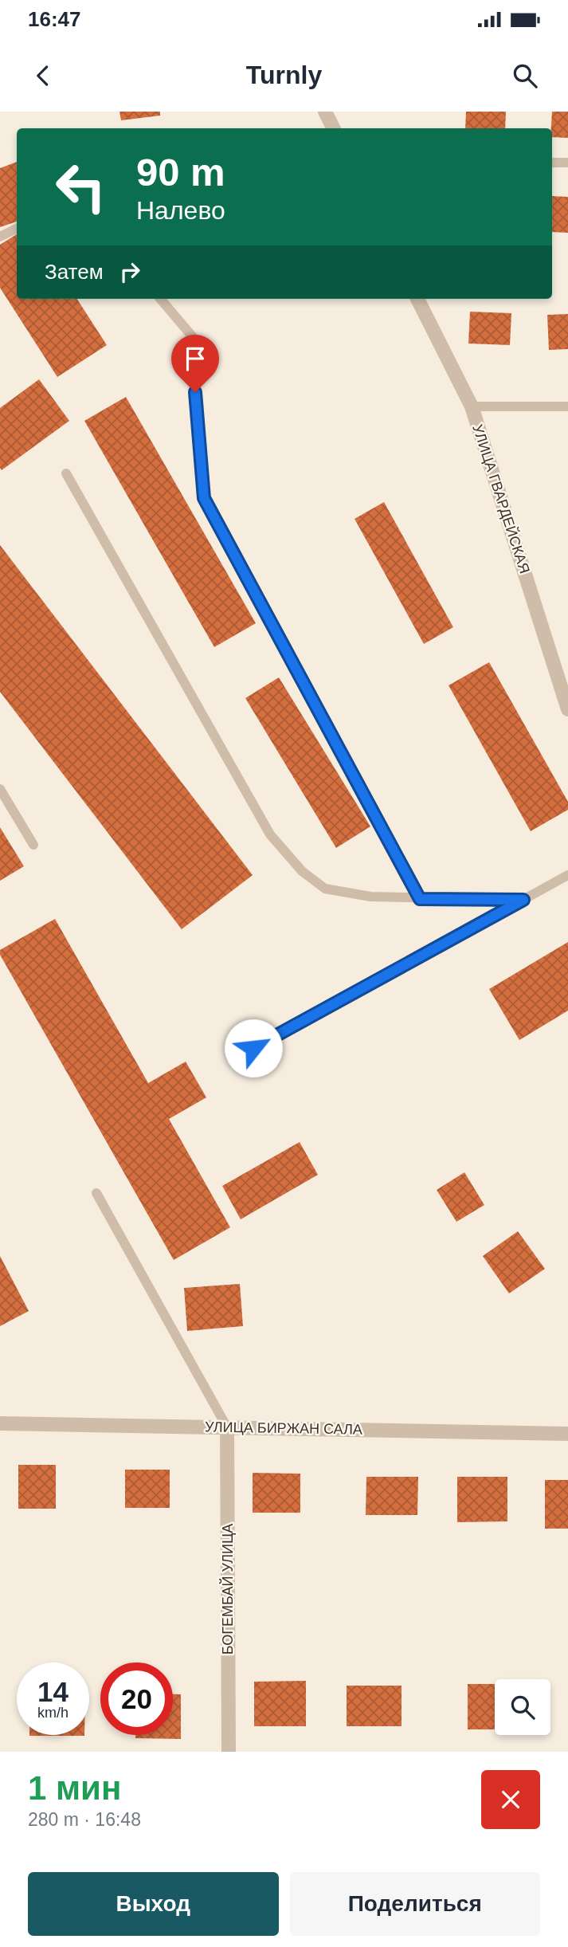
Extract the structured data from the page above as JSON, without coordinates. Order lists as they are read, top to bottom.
{
  "streets": {
    "street": ["УЛИЦА ГВАРДЕЙСКАЯ", "УЛИЦА БИРЖАН САЛА", "БОГЕМБАЙ УЛИЦА"]
  },
  "crossings": [
    ["УЛИЦА БИРЖАН САЛА", "БОГЕМБАЙ УЛИЦА"]
  ],
  "page": {
    "status": "16:47",
    "header": "Turnly",
    "turn": ["90 m", "Налево"],
    "then": "Затем",
    "speed": "14 km/h",
    "limit": "20",
    "heading": ["1 мин", "280 m · 16:48"],
    "buttons": ["Выход", "Поделиться"]
  }
}
